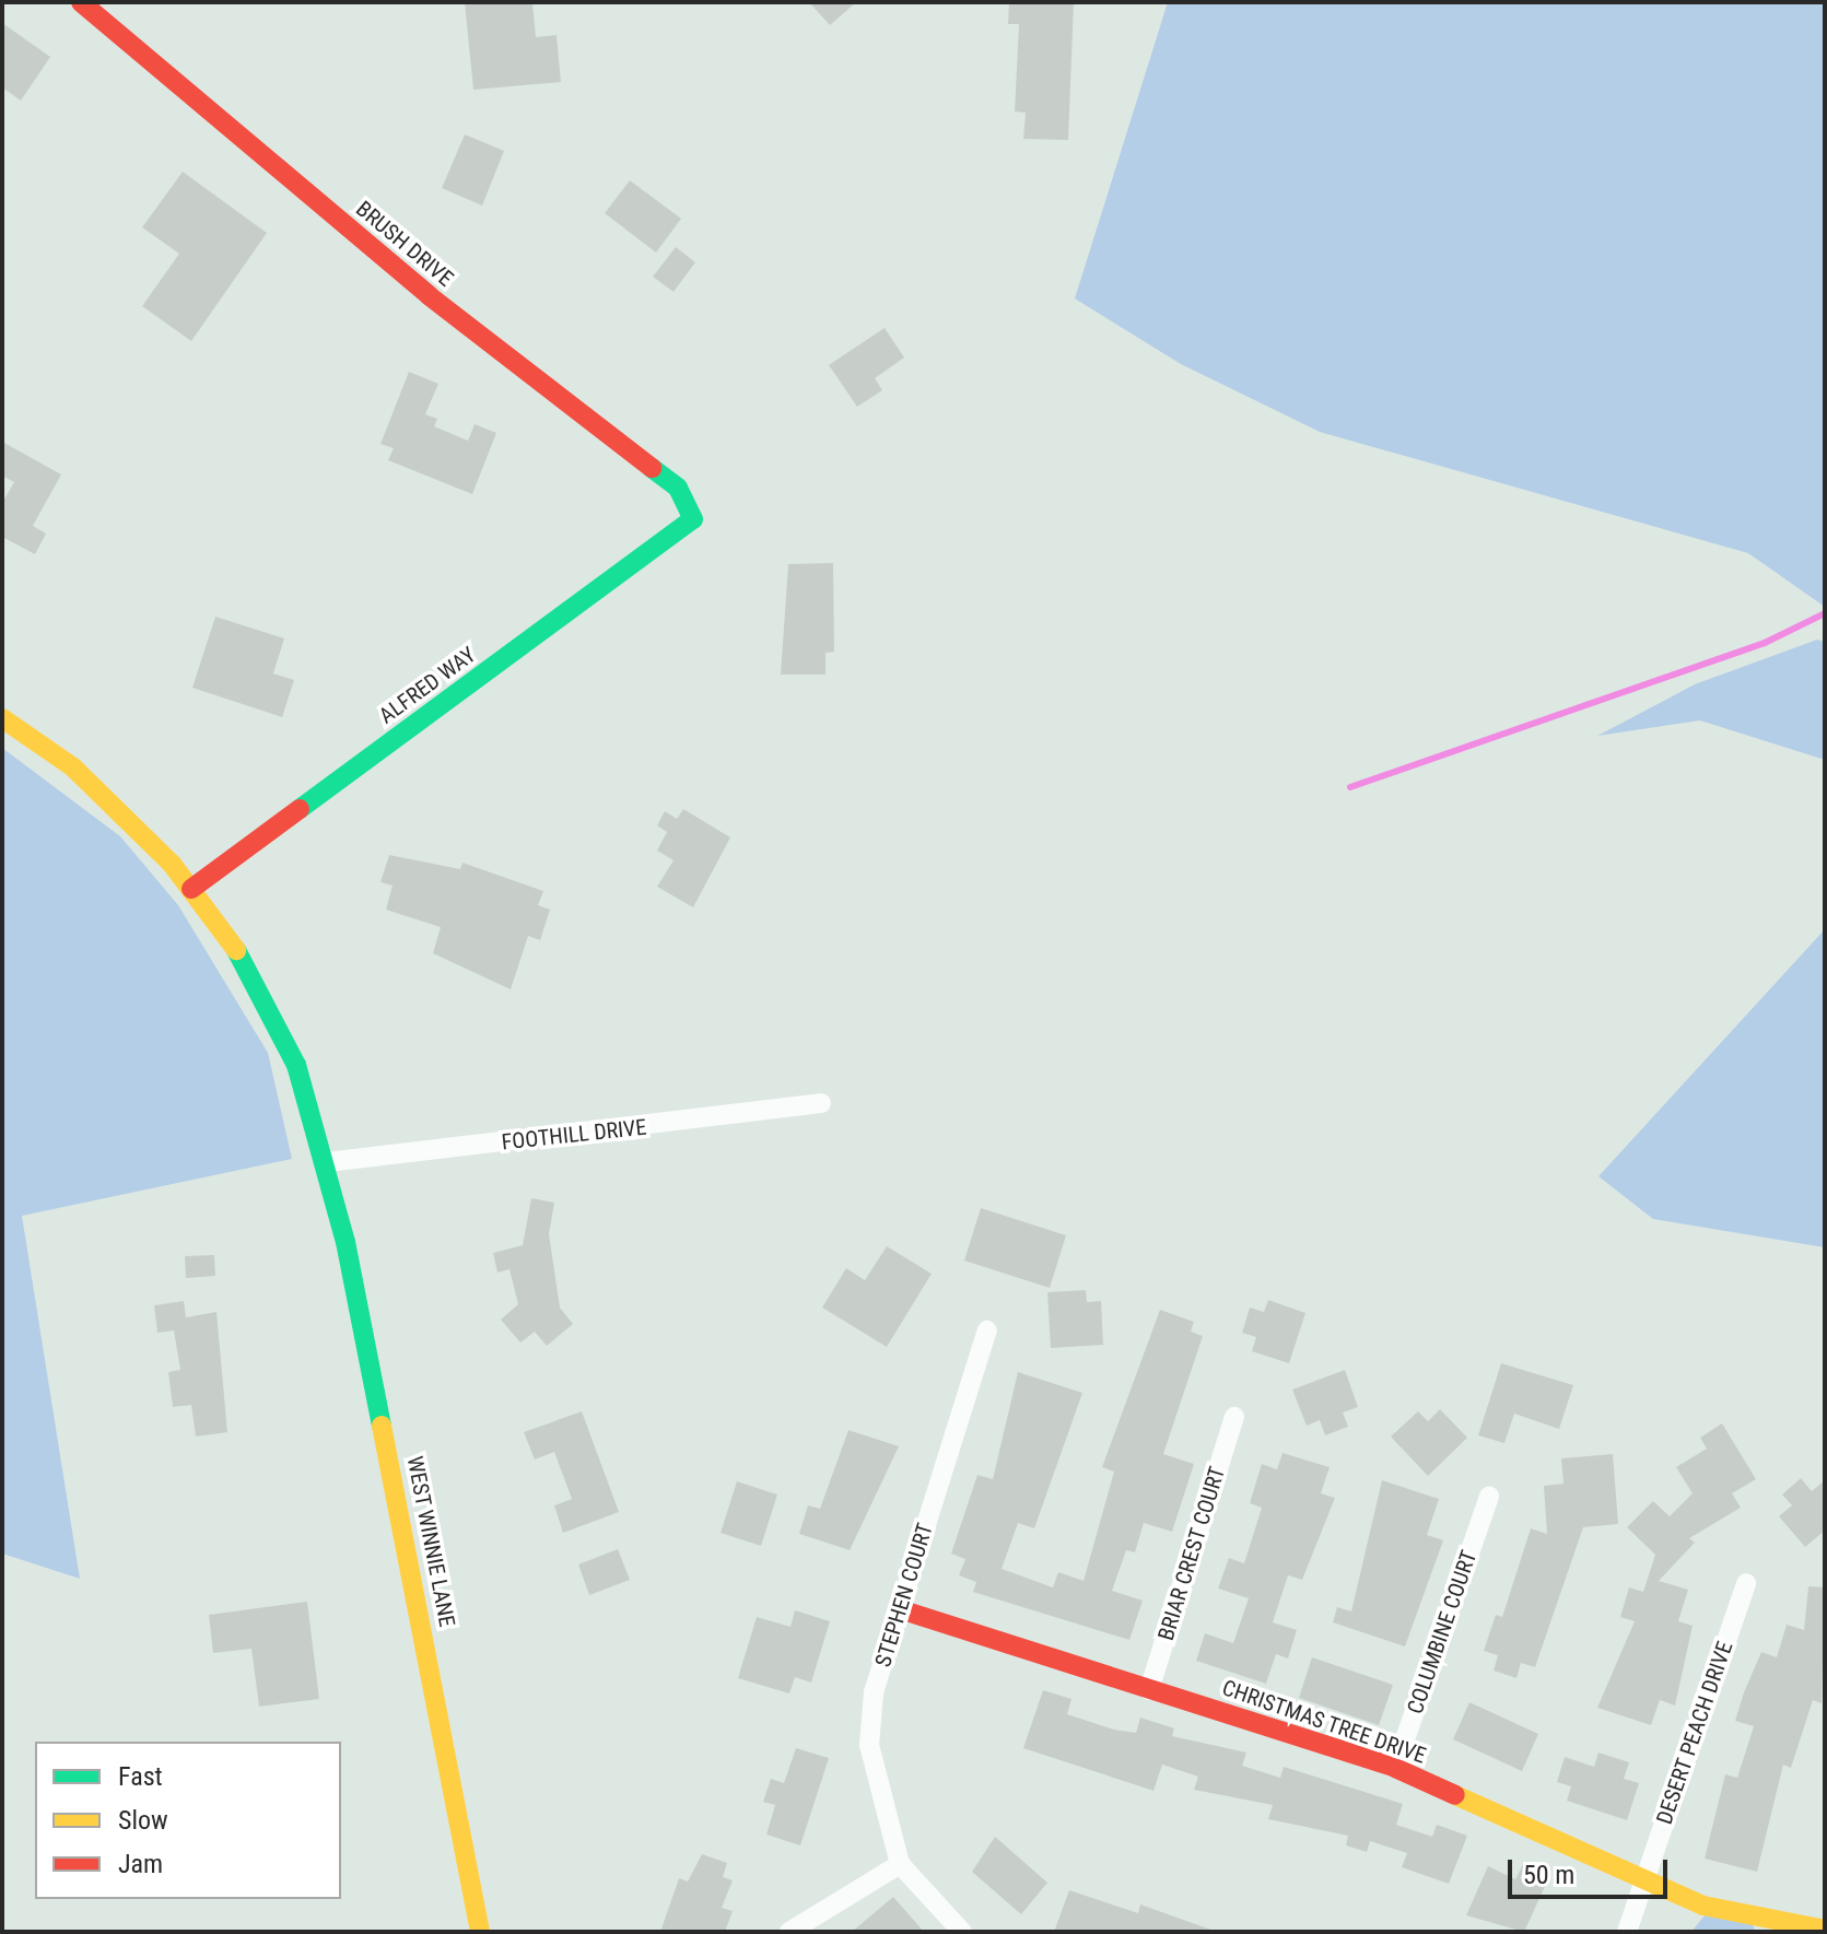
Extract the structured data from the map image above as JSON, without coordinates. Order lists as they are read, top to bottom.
{
  "streets": {
    "street": [
      "BRUSH DRIVE",
      "ALFRED WAY",
      "FOOTHILL DRIVE",
      "WEST WINNIE LANE",
      "BRIAR CREST COURT",
      "STEPHEN COURT",
      "COLUMBINE COURT",
      "CHRISTMAS TREE DRIVE",
      "DESERT PEACH DRIVE"
    ]
  },
  "crossings": [
    ["BRUSH DRIVE", "ALFRED WAY"],
    ["ALFRED WAY", "WEST WINNIE LANE"],
    ["FOOTHILL DRIVE", "WEST WINNIE LANE"],
    ["BRIAR CREST COURT", "CHRISTMAS TREE DRIVE"],
    ["STEPHEN COURT", "CHRISTMAS TREE DRIVE"],
    ["COLUMBINE COURT", "CHRISTMAS TREE DRIVE"],
    ["CHRISTMAS TREE DRIVE", "DESERT PEACH DRIVE"]
  ],
  "legend": ["Fast", "Slow", "Jam"],
  "scale_bar": "50 m"
}
